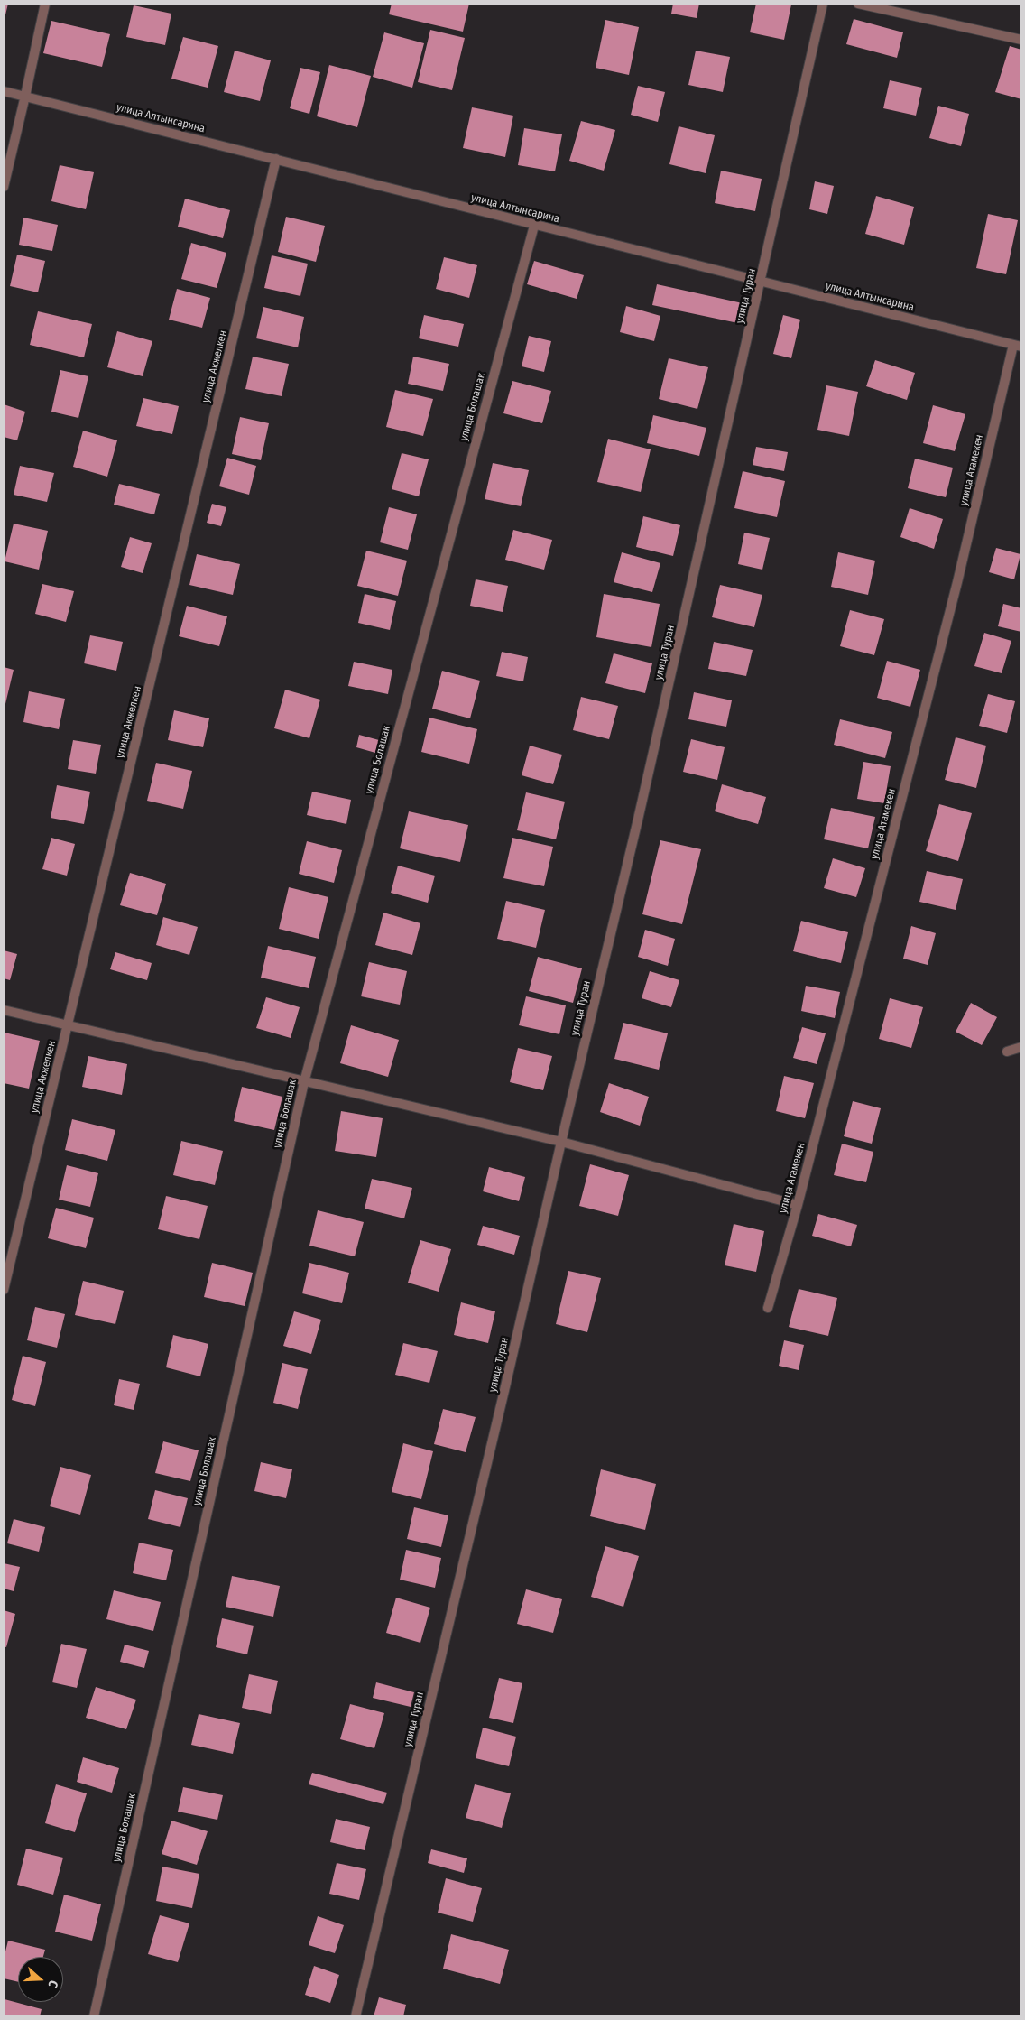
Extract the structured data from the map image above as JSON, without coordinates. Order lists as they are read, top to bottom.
{
  "streets": {
    "street": [
      "улица Алтынсарина",
      "улица Туран",
      "улица Акжелкен",
      "улица Болашак",
      "улица Атамекен"
    ]
  },
  "crossings": [
    ["улица Алтынсарина", "улица Туран"],
    ["улица Алтынсарина", "улица Акжелкен"],
    ["улица Алтынсарина", "улица Болашак"],
    ["улица Алтынсарина", "улица Атамекен"]
  ],
  "north": "right"
}
